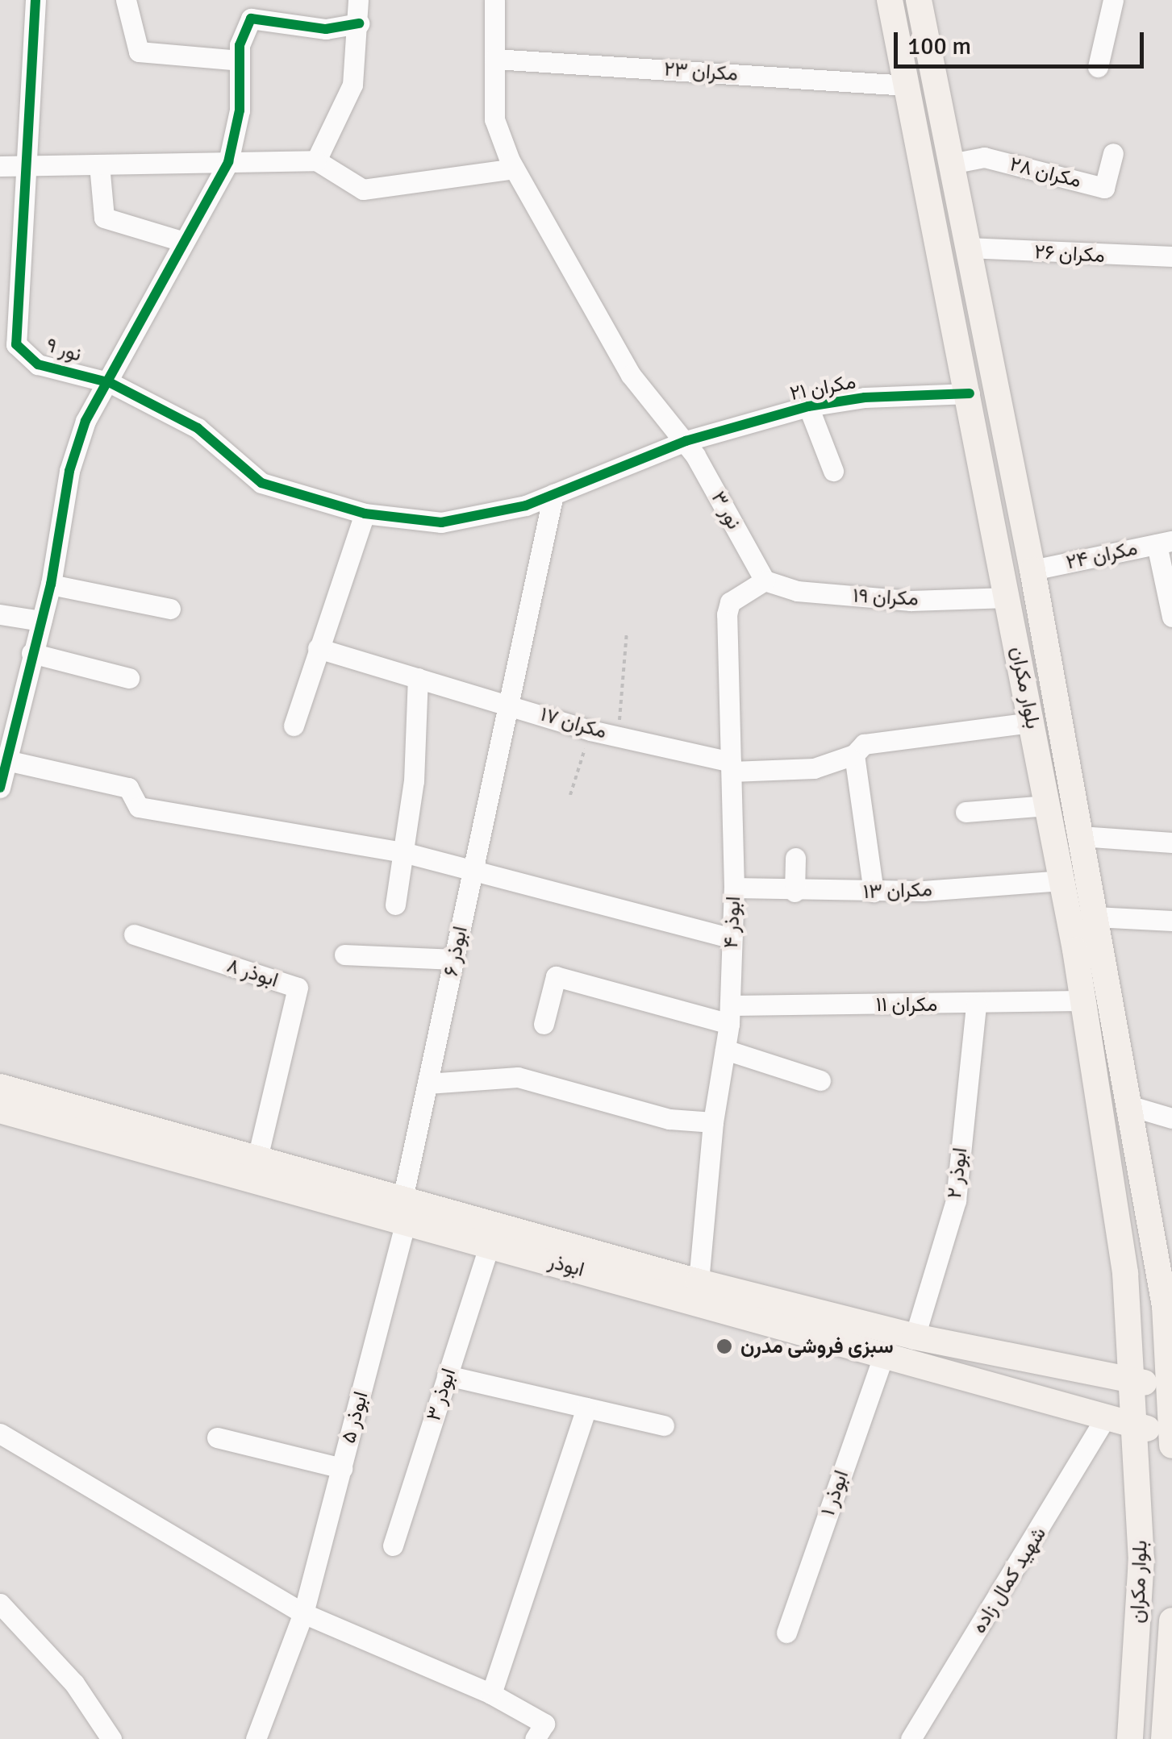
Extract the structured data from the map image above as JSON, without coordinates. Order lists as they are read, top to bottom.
{
  "streets": {
    "main road": ["بلوار مکران", "ابوذر"],
    "street": [
      "مکران ۲۳",
      "مکران ۲۸",
      "مکران ۲۶",
      "نور ۹",
      "مکران ۲۱",
      "نور ۳",
      "مکران ۲۴",
      "مکران ۱۹",
      "مکران ۱۷",
      "مکران ۱۳",
      "ابوذر ۴",
      "ابوذر ۶",
      "ابوذر ۸",
      "مکران ۱۱",
      "ابوذر ۲",
      "ابوذر ۳",
      "ابوذر ۵",
      "ابوذر ۱",
      "شهید کمال زاده"
    ]
  },
  "crossings": [
    ["مکران ۲۳", "نور ۳"],
    ["مکران ۲۳", "بلوار مکران"],
    ["نور ۹", "مکران ۲۱"],
    ["مکران ۲۱", "نور ۳"],
    ["مکران ۲۱", "بلوار مکران"],
    ["مکران ۲۱", "ابوذر ۶"],
    ["نور ۳", "مکران ۱۹"],
    ["نور ۳", "ابوذر ۴"],
    ["مکران ۱۹", "بلوار مکران"],
    ["مکران ۱۹", "ابوذر ۴"],
    ["بلوار مکران", "مکران ۱۷"],
    ["بلوار مکران", "مکران ۱۳"],
    ["بلوار مکران", "مکران ۱۱"],
    ["بلوار مکران", "ابوذر"],
    ["مکران ۱۷", "ابوذر ۴"],
    ["مکران ۱۷", "ابوذر ۶"],
    ["مکران ۱۳", "ابوذر ۴"],
    ["ابوذر ۴", "مکران ۱۱"],
    ["ابوذر ۴", "ابوذر"],
    ["ابوذر ۶", "ابوذر"],
    ["ابوذر ۶", "ابوذر ۵"],
    ["ابوذر ۸", "ابوذر"],
    ["مکران ۱۱", "ابوذر ۲"],
    ["ابوذر ۲", "ابوذر"],
    ["ابوذر", "ابوذر ۳"],
    ["ابوذر", "ابوذر ۵"],
    ["ابوذر", "ابوذر ۱"],
    ["ابوذر", "شهید کمال زاده"]
  ],
  "places": ["سبزی فروشی مدرن"],
  "scale_bar": "100 m"
}
